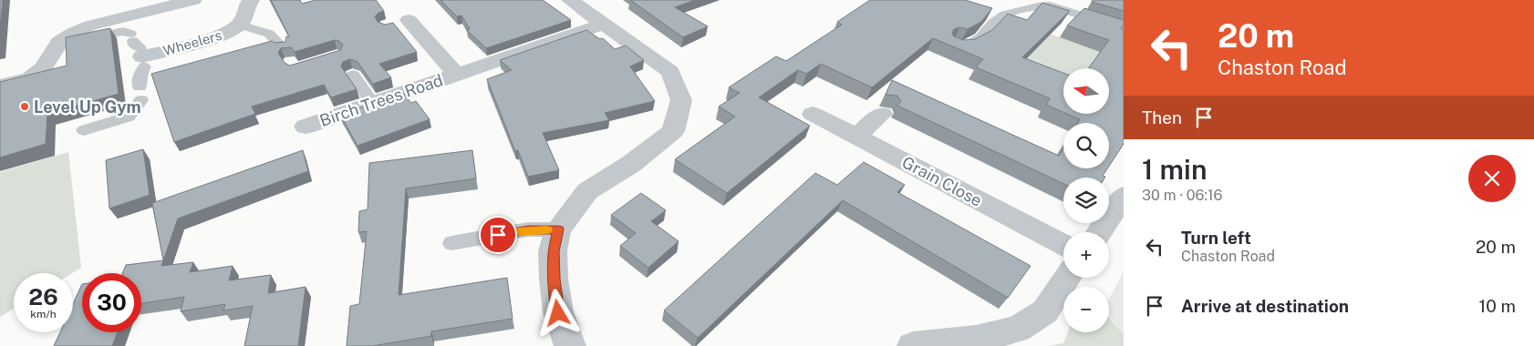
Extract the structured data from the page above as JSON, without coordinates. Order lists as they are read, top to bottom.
{
  "streets": {
    "street": ["Wheelers", "Birch Trees Road", "Grain Close"]
  },
  "places": ["Level Up Gym"],
  "north": "left",
  "page": {
    "turn": ["20 m", "Chaston Road"],
    "map_buttons": ["+", "−"],
    "then": "Then",
    "heading": ["1 min", "30 m · 06:16"],
    "list": [
      {
        "name": "Turn left",
        "note": "Chaston Road",
        "value": "20 m"
      },
      {
        "name": "Arrive at destination",
        "value": "10 m"
      }
    ],
    "speed": "26 km/h",
    "limit": "30"
  }
}
